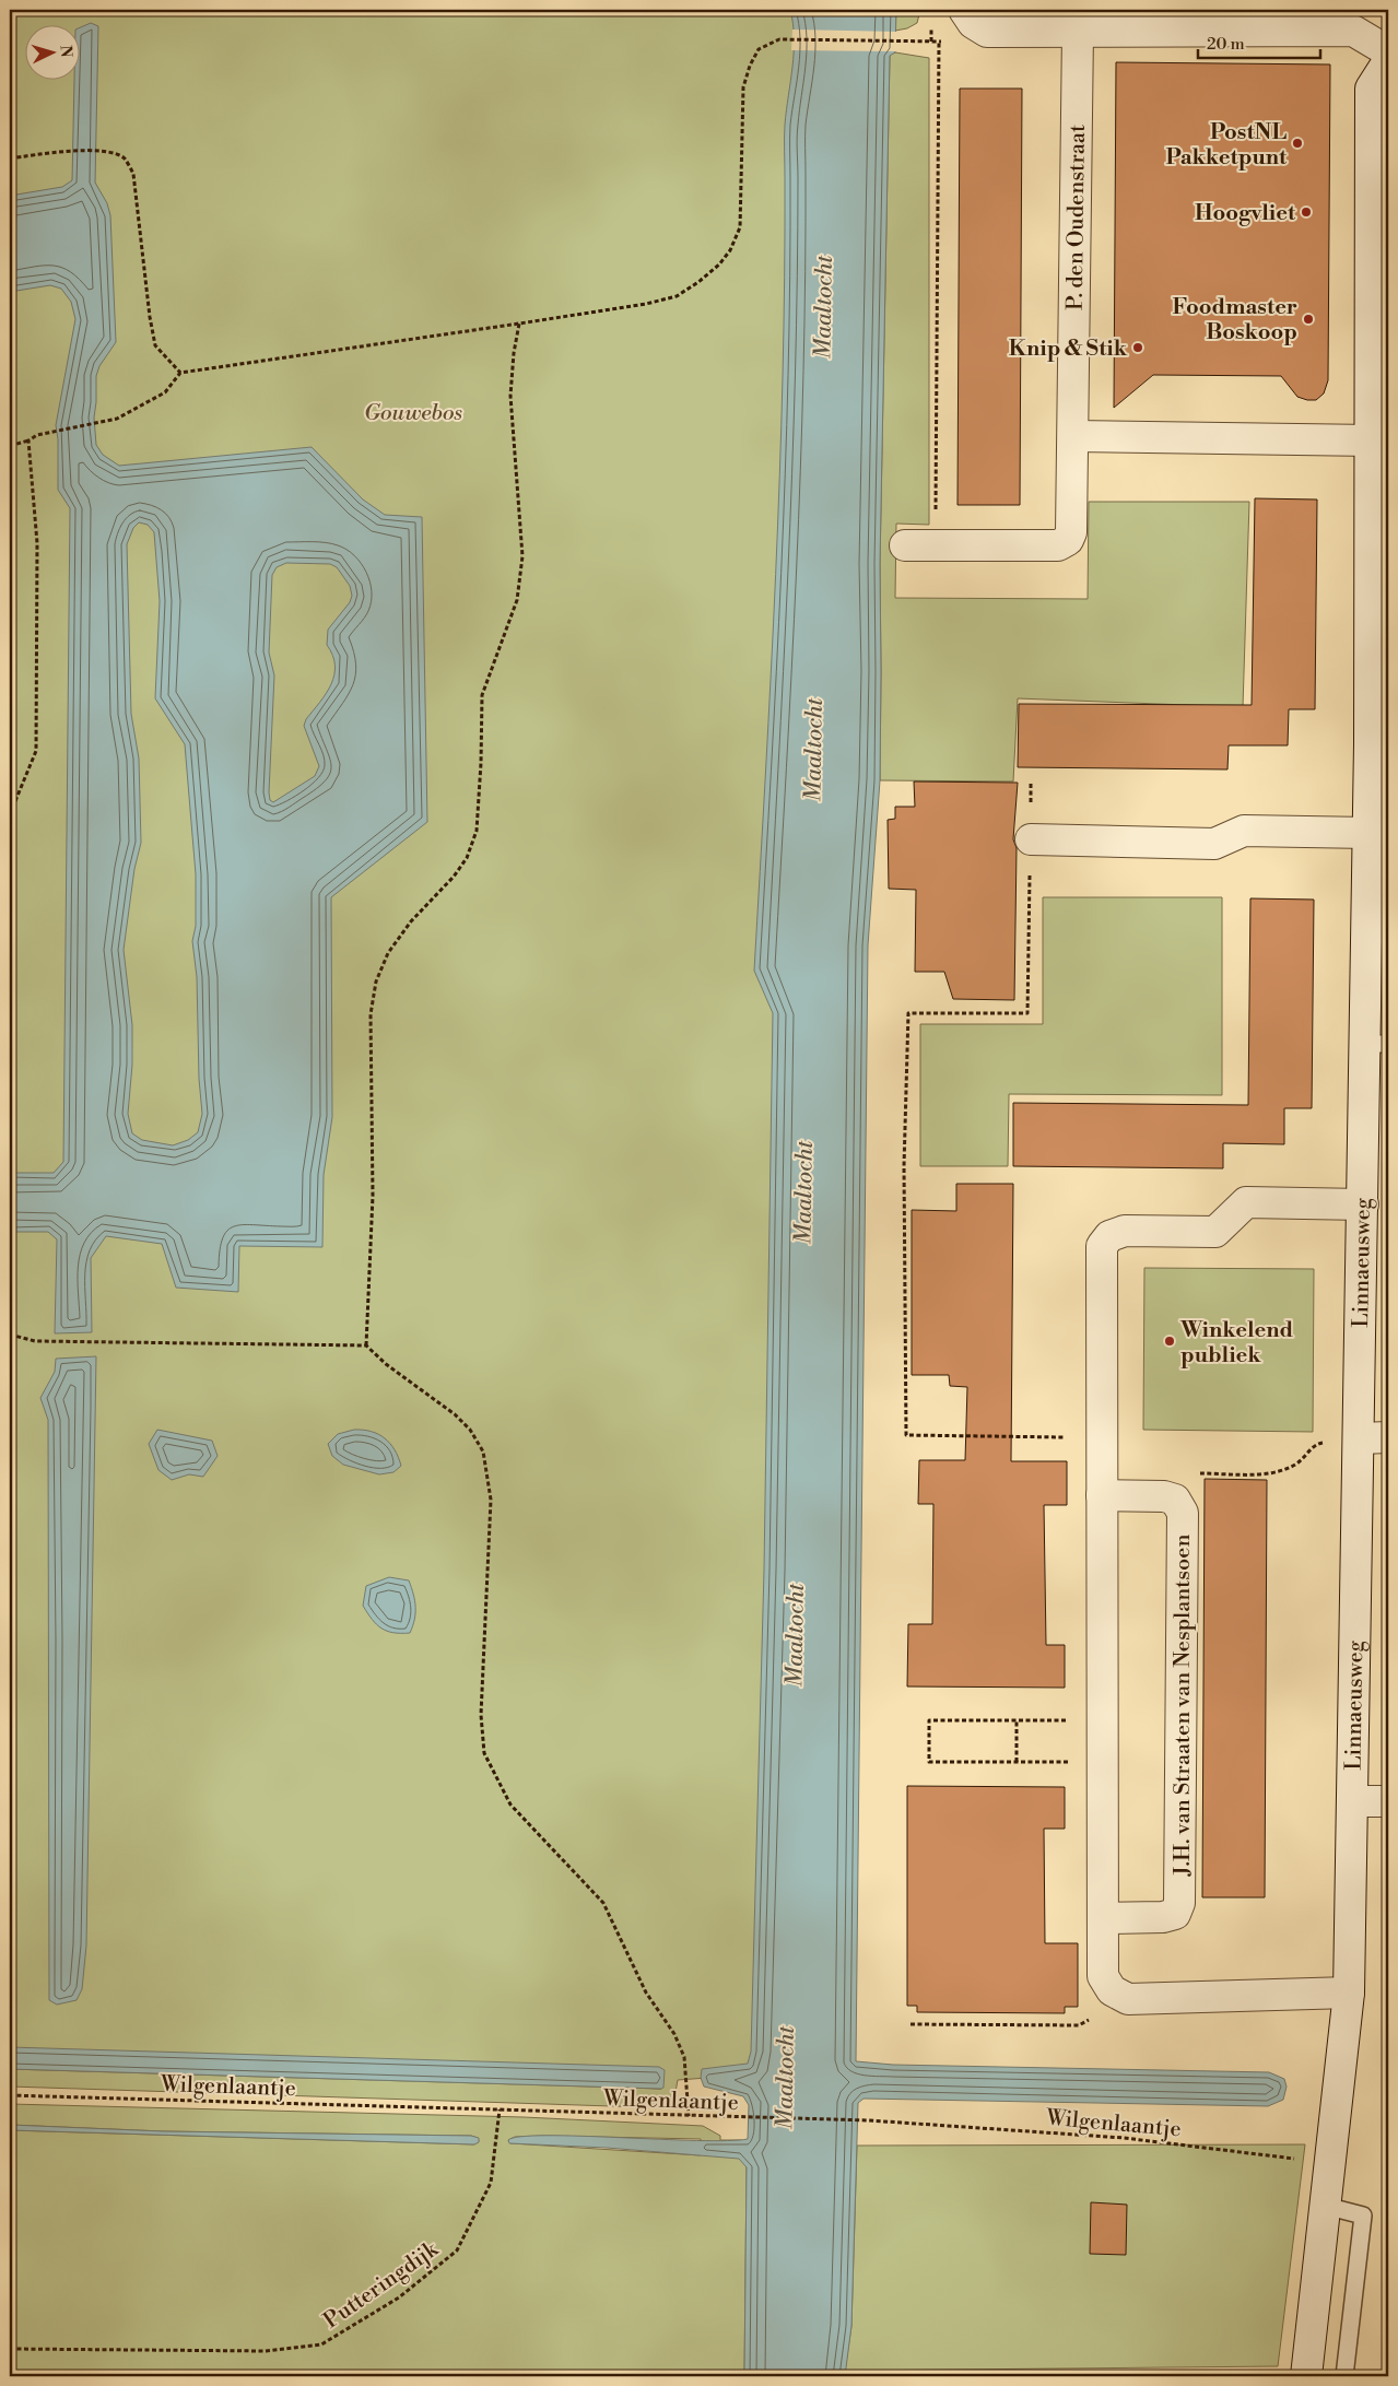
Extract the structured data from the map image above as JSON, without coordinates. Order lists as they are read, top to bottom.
{
  "streets": {
    "street": ["P. den Oudenstraat", "Linnaeusweg", "J.H. van Straaten van Nesplantsoen"],
    "path": ["Wilgenlaantje", "Putteringdijk"]
  },
  "crossings": [
    ["Linnaeusweg", "Wilgenlaantje"],
    ["Wilgenlaantje", "Putteringdijk"]
  ],
  "water": ["Maaltocht"],
  "parks": ["Gouwebos"],
  "places": [
    "PostNL Pakketpunt",
    "Hoogvliet",
    "Foodmaster Boskoop",
    "Knip & Stik",
    "Winkelend publiek"
  ],
  "scale_bar": "20 m",
  "north": "right"
}
